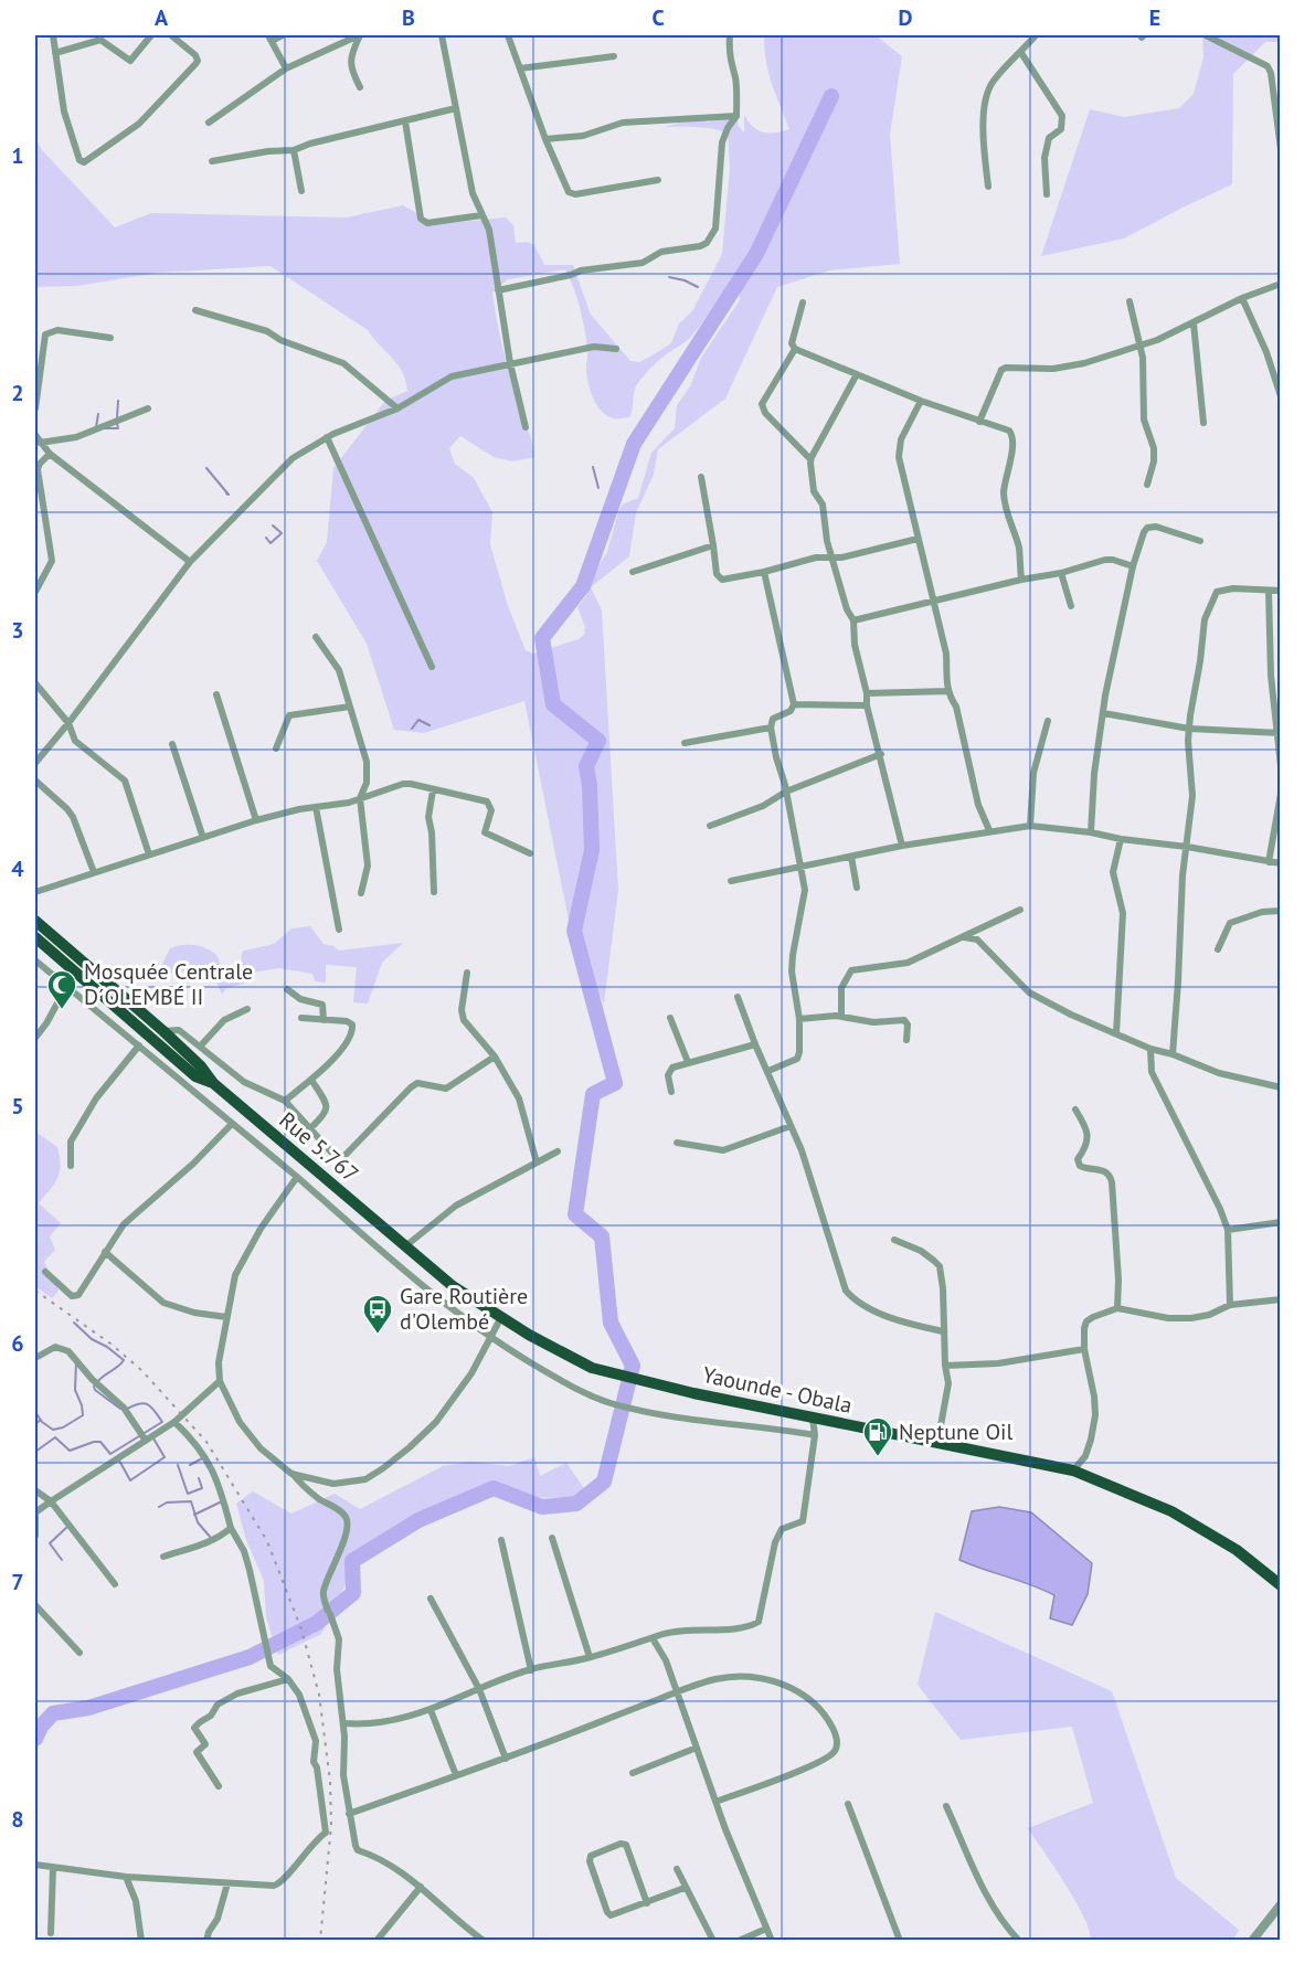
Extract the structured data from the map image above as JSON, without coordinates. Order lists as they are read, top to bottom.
{
  "streets": {
    "highway": ["Rue 5.767", "Yaounde - Obala"]
  },
  "crossings": [
    ["Rue 5.767", "Yaounde - Obala"]
  ],
  "places": {
    "mosque": ["Mosquée Centrale D´OLEMBÉ II"],
    "bus stop": ["Gare Routière d'Olembé"],
    "fuel station": ["Neptune Oil"]
  },
  "grid": {
    "columns": [
      "A",
      "B",
      "C",
      "D",
      "E"
    ],
    "rows": [
      "1",
      "2",
      "3",
      "4",
      "5",
      "6",
      "7",
      "8"
    ]
  }
}
